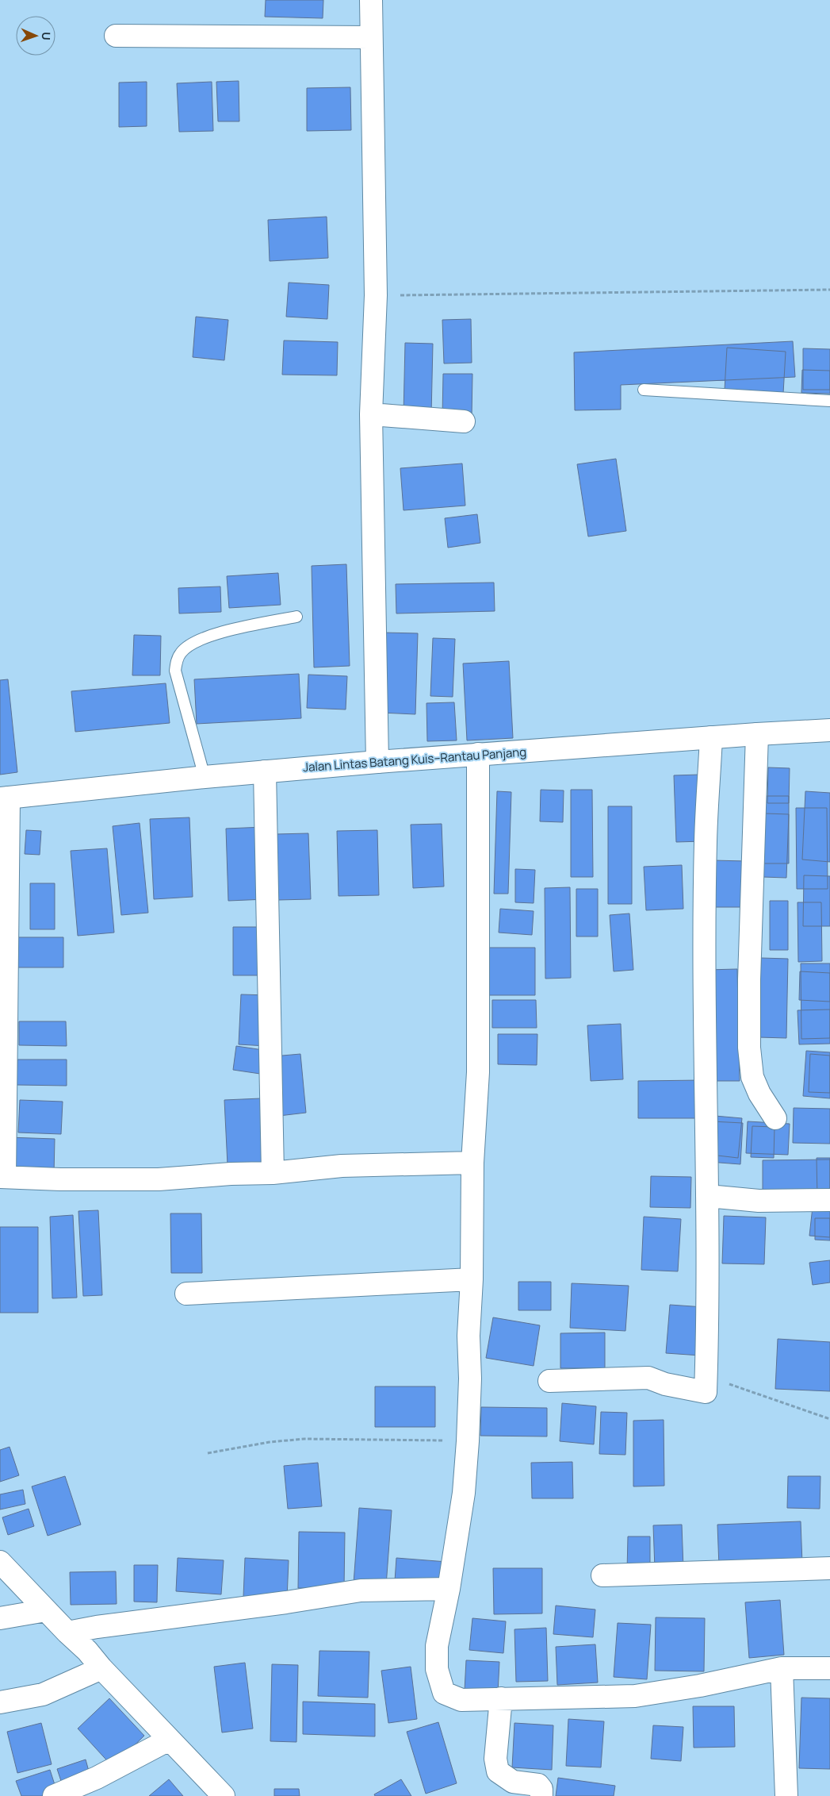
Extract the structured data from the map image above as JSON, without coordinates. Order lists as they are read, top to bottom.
{
  "streets": {
    "street": ["Jalan Lintas Batang Kuis–Rantau Panjang"]
  },
  "north": "right"
}
